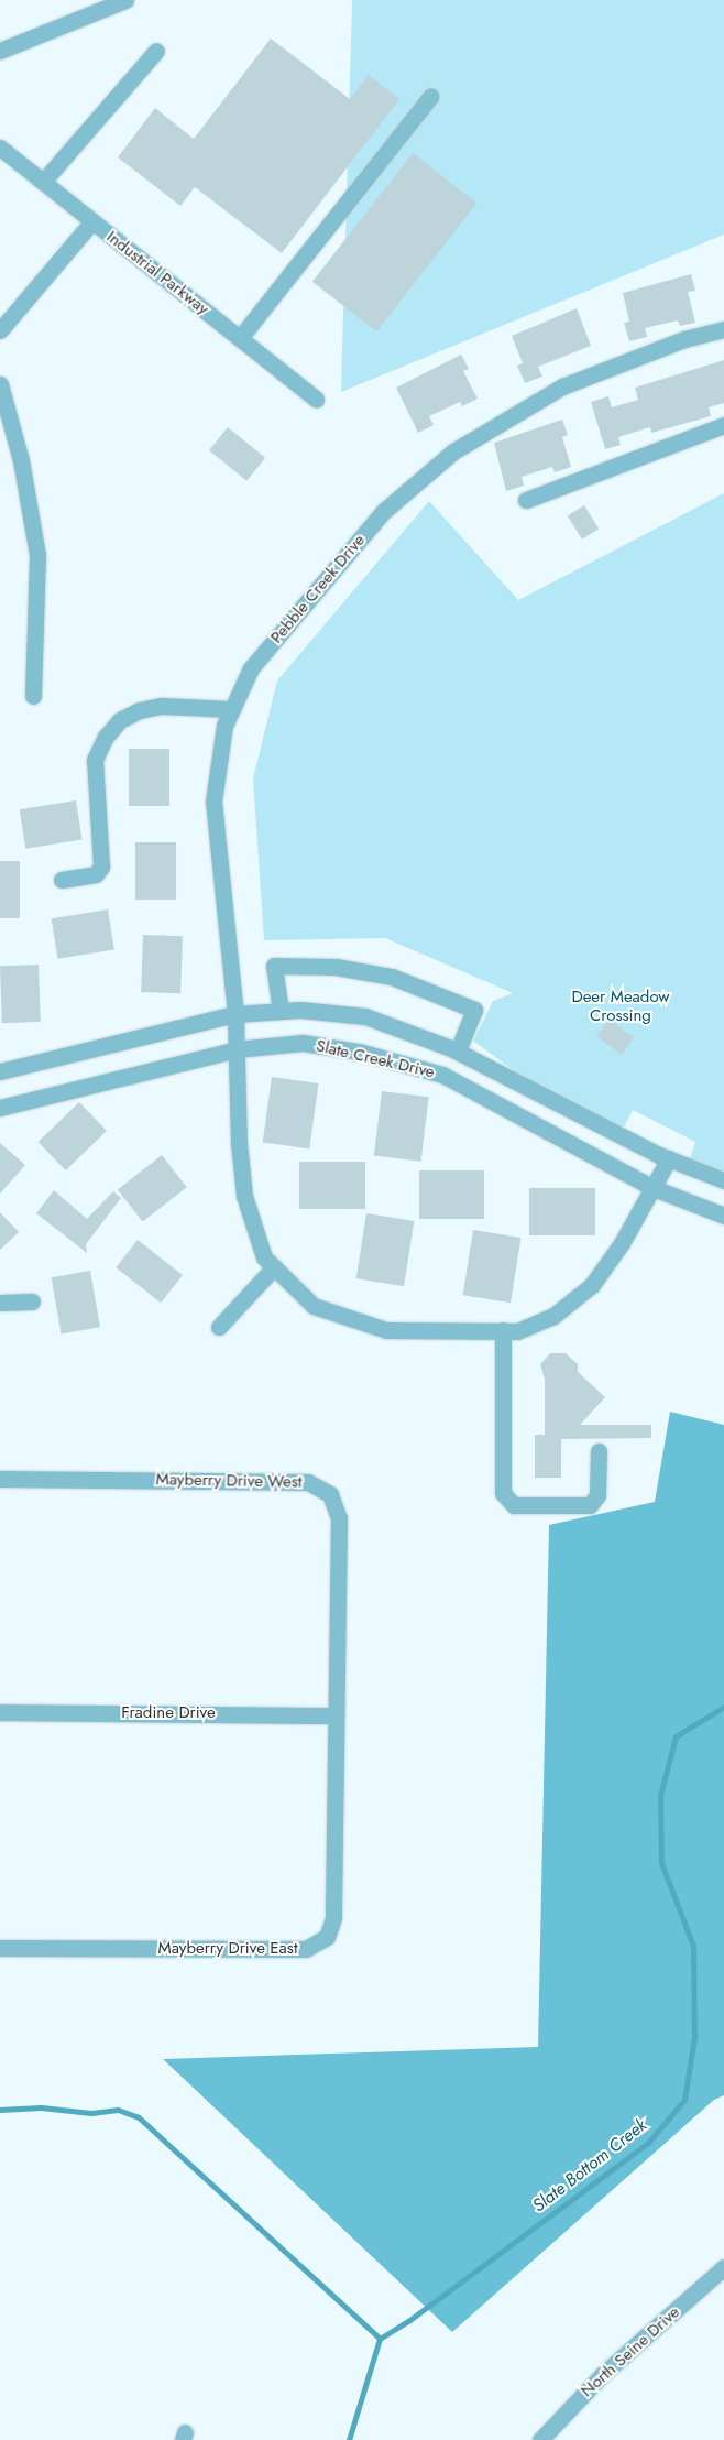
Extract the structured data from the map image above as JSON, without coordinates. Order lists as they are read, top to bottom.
{
  "streets": {
    "street": [
      "Industrial Parkway",
      "Pebble Creek Drive",
      "Slate Creek Drive",
      "Mayberry Drive West",
      "Fradine Drive",
      "Mayberry Drive East",
      "North Seine Drive"
    ]
  },
  "crossings": [
    ["Pebble Creek Drive", "Slate Creek Drive"],
    ["Mayberry Drive West", "Fradine Drive"],
    ["Mayberry Drive West", "Mayberry Drive East"],
    ["Fradine Drive", "Mayberry Drive East"]
  ],
  "water": ["Slate Bottom Creek"],
  "parks": ["Deer Meadow Crossing"]
}
